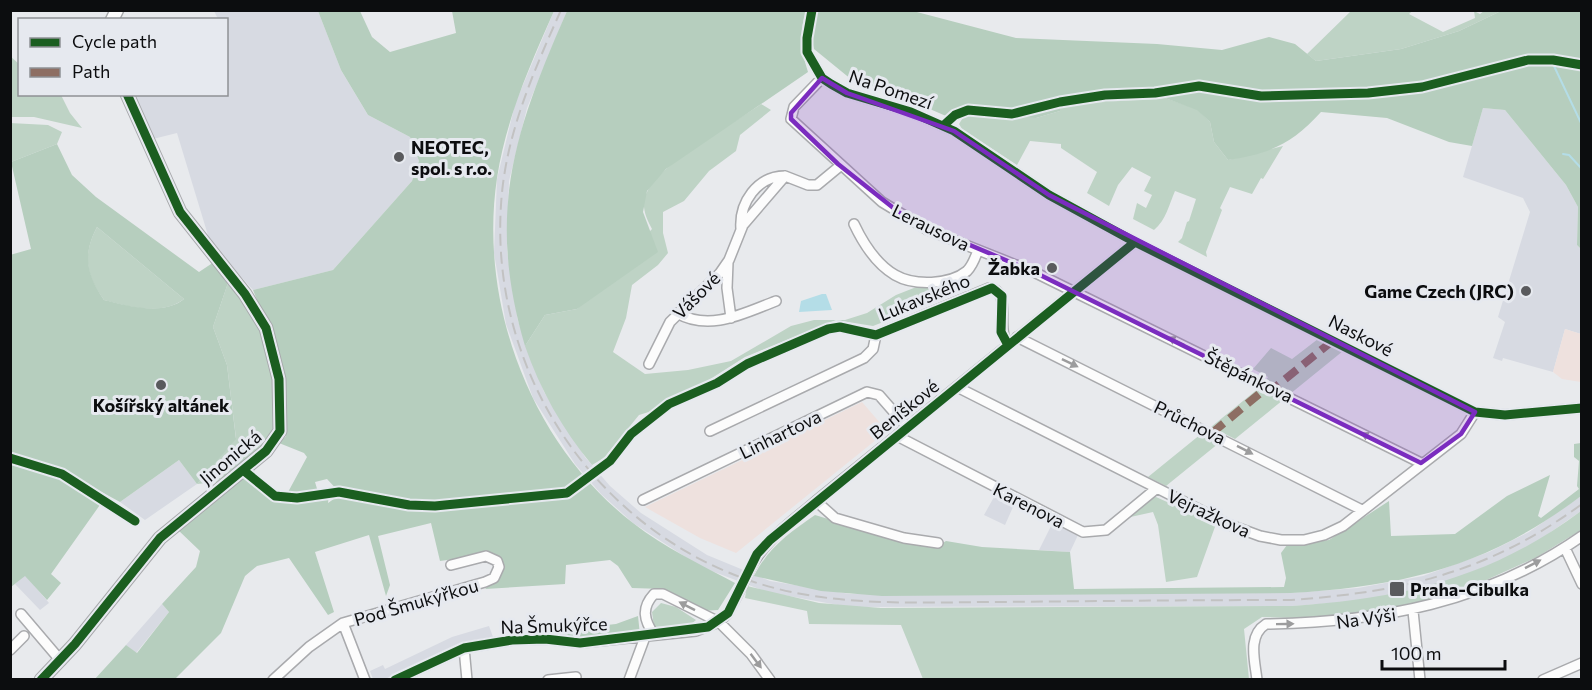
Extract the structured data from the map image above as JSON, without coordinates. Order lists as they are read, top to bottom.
{
  "streets": {
    "street": [
      "Na Pomezí",
      "Lerausova",
      "Vášové",
      "Lukavského",
      "Naskové",
      "Štěpánkova",
      "Beníškové",
      "Průchova",
      "Linhartova",
      "Jinonická",
      "Karenova",
      "Vejražkova",
      "Pod Šmukýřkou",
      "Na Výši",
      "Na Šmukýřce"
    ]
  },
  "crossings": [
    ["Na Pomezí", "Lerausova"],
    ["Na Pomezí", "Naskové"],
    ["Na Pomezí", "Beníškové"],
    ["Lerausova", "Vášové"],
    ["Lerausova", "Štěpánkova"],
    ["Lerausova", "Beníškové"],
    ["Lukavského", "Beníškové"],
    ["Naskové", "Beníškové"],
    ["Naskové", "Vejražkova"],
    ["Štěpánkova", "Beníškové"],
    ["Štěpánkova", "Vejražkova"],
    ["Beníškové", "Průchova"],
    ["Beníškové", "Linhartova"],
    ["Beníškové", "Karenova"],
    ["Beníškové", "Vejražkova"],
    ["Beníškové", "Na Šmukýřce"],
    ["Průchova", "Vejražkova"],
    ["Karenova", "Vejražkova"]
  ],
  "one_way": ["Štěpánkova", "Průchova", "Na Výši"],
  "places": {
    "other": [
      "NEOTEC, spol. s r.o.",
      "Žabka",
      "Game Czech (JRC)",
      "Košířský altánek"
    ],
    "transit": ["Praha-Cibulka"]
  },
  "legend": ["Cycle path", "Path"],
  "scale_bar": "100 m"
}
